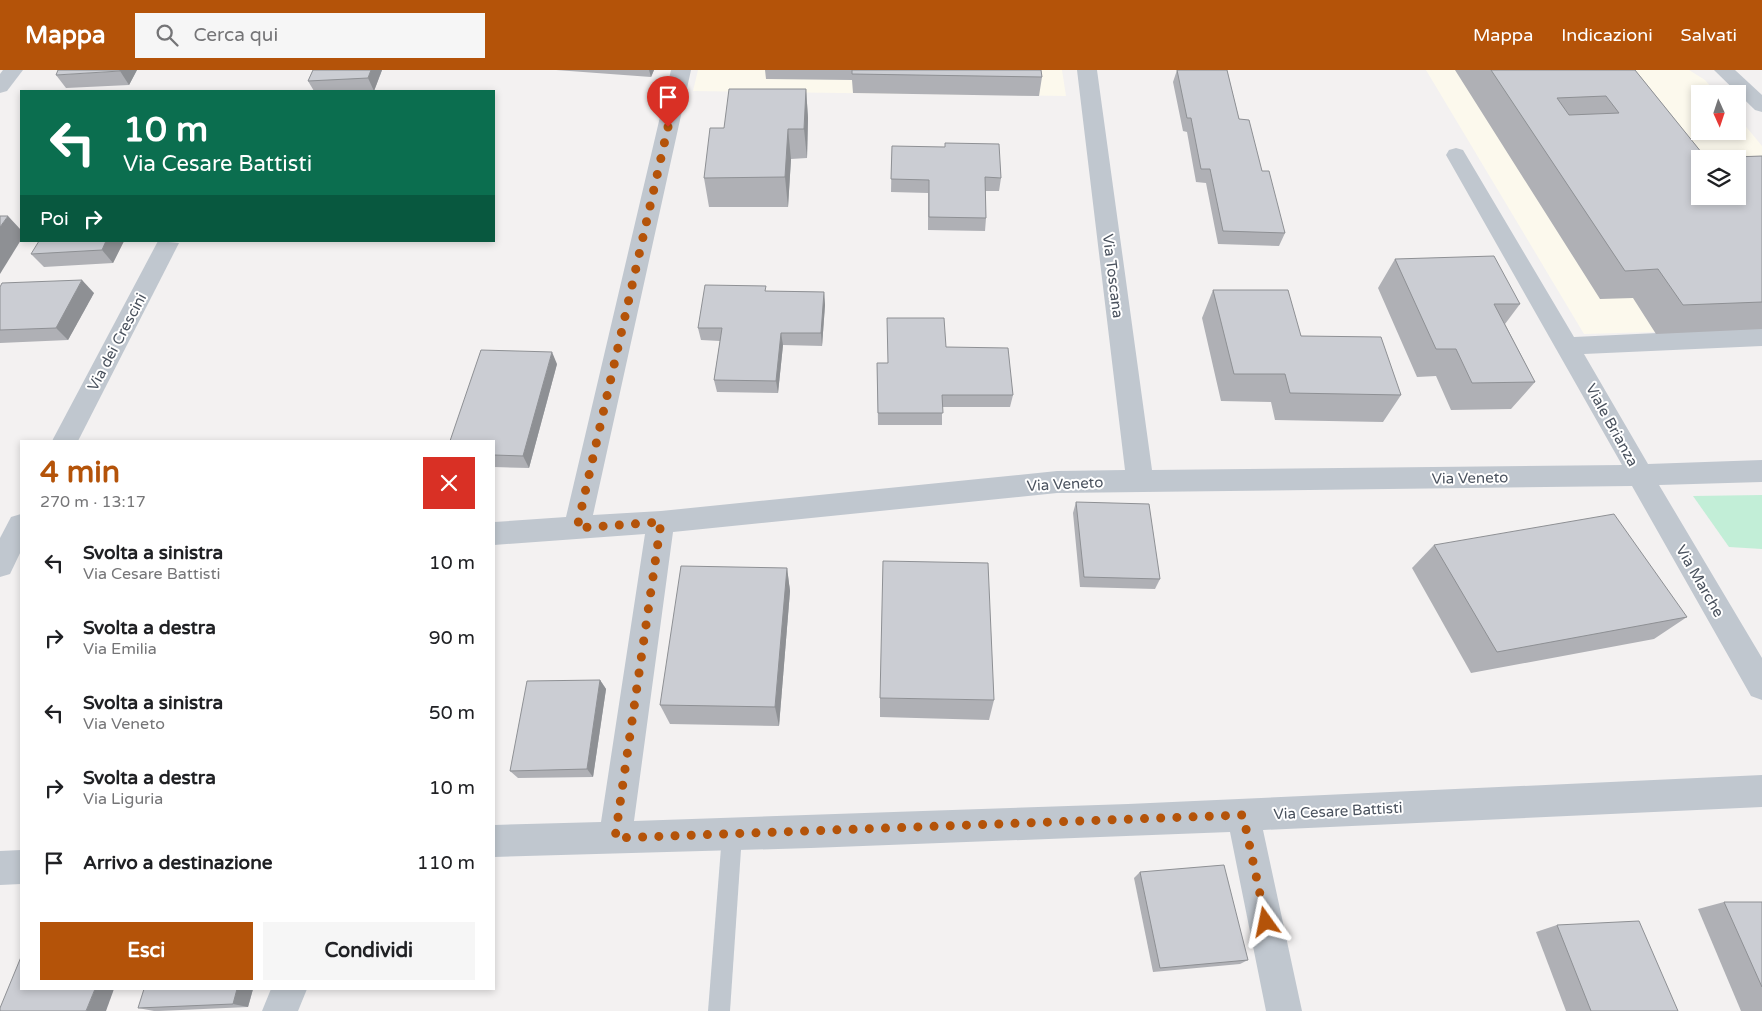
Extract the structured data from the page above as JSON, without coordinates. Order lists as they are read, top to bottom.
{
  "streets": {
    "street": [
      "Via Toscana",
      "Via dei Crescini",
      "Viale Brianza",
      "Via Veneto",
      "Via Marche",
      "Via Cesare Battisti"
    ]
  },
  "crossings": [
    ["Via Toscana", "Via Veneto"],
    ["Viale Brianza", "Via Veneto"],
    ["Viale Brianza", "Via Marche"],
    ["Via Veneto", "Via Marche"]
  ],
  "north": "bottom",
  "page": {
    "header": "Mappa",
    "search": "Cerca qui",
    "nav": ["Mappa", "Indicazioni", "Salvati"],
    "turn": ["10 m", "Via Cesare Battisti"],
    "then": "Poi",
    "heading": ["4 min", "270 m · 13:17"],
    "list": [
      {
        "name": "Svolta a sinistra",
        "note": "Via Cesare Battisti",
        "value": "10 m"
      },
      {
        "name": "Svolta a destra",
        "note": "Via Emilia",
        "value": "90 m"
      },
      {
        "name": "Svolta a sinistra",
        "note": "Via Veneto",
        "value": "50 m"
      },
      {
        "name": "Svolta a destra",
        "note": "Via Liguria",
        "value": "10 m"
      },
      {
        "name": "Arrivo a destinazione",
        "value": "110 m"
      }
    ],
    "buttons": ["Esci", "Condividi"]
  }
}
